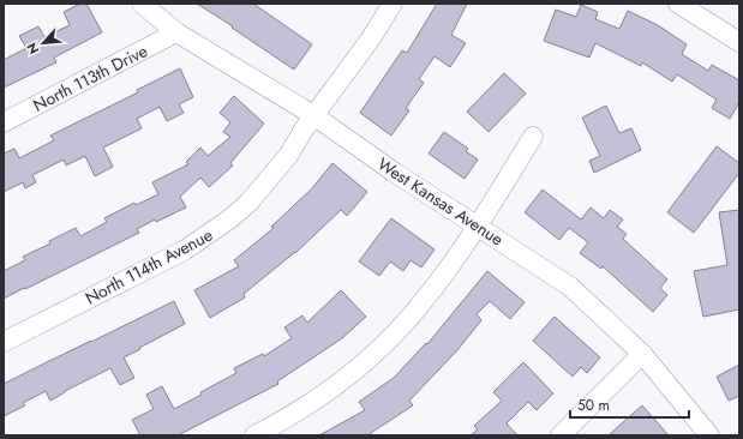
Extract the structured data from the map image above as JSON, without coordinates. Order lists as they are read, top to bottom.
{
  "streets": {
    "street": ["North 113th Drive", "West Kansas Avenue", "North 114th Avenue"]
  },
  "crossings": [
    ["North 113th Drive", "West Kansas Avenue"],
    ["West Kansas Avenue", "North 114th Avenue"]
  ],
  "scale_bar": "50 m",
  "north": "bottom left"
}
